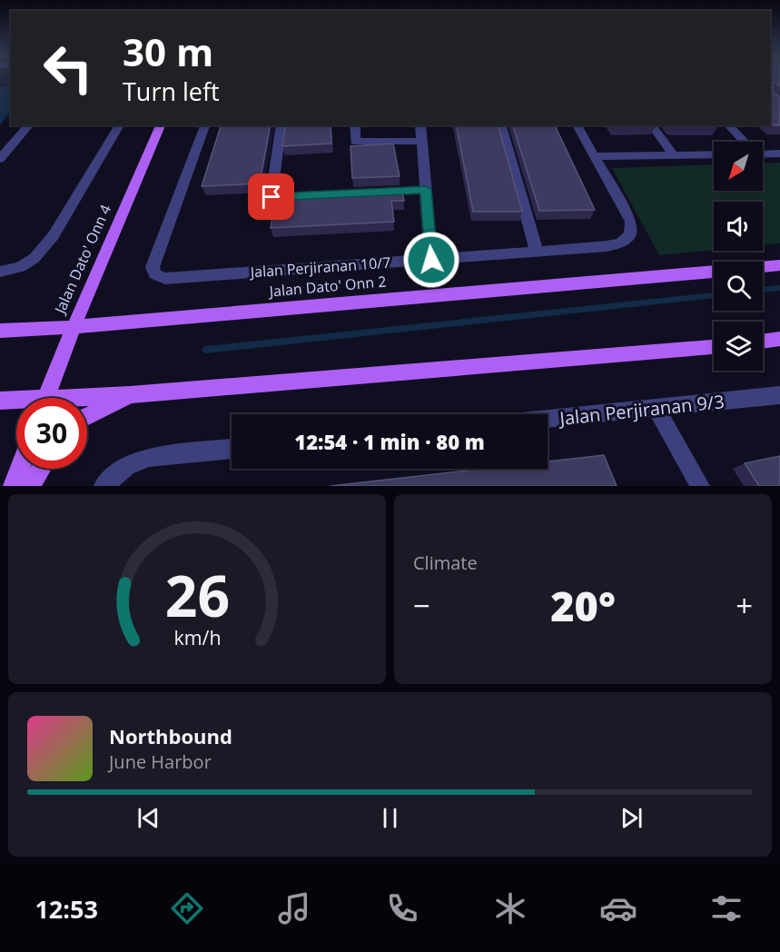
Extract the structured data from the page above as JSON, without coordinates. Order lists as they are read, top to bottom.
{
  "streets": {
    "main road": ["Jalan Dato' Onn 4", "Jalan Dato' Onn 2"],
    "street": ["Jalan Perjiranan 10/7", "Jalan Perjiranan 9/3"]
  },
  "crossings": [
    ["Jalan Dato' Onn 4", "Jalan Dato' Onn 2"]
  ],
  "north": "bottom left",
  "page": {
    "turn": ["30 m", "Turn left"],
    "limit": "30",
    "trip": "12:54 · 1 min · 80 m",
    "tile": "Climate",
    "heat": ["−", "20°", "+"],
    "song": ["Northbound", "June Harbor"],
    "tabs": "12:53",
    "gauge": ["26", "km/h"]
  }
}
